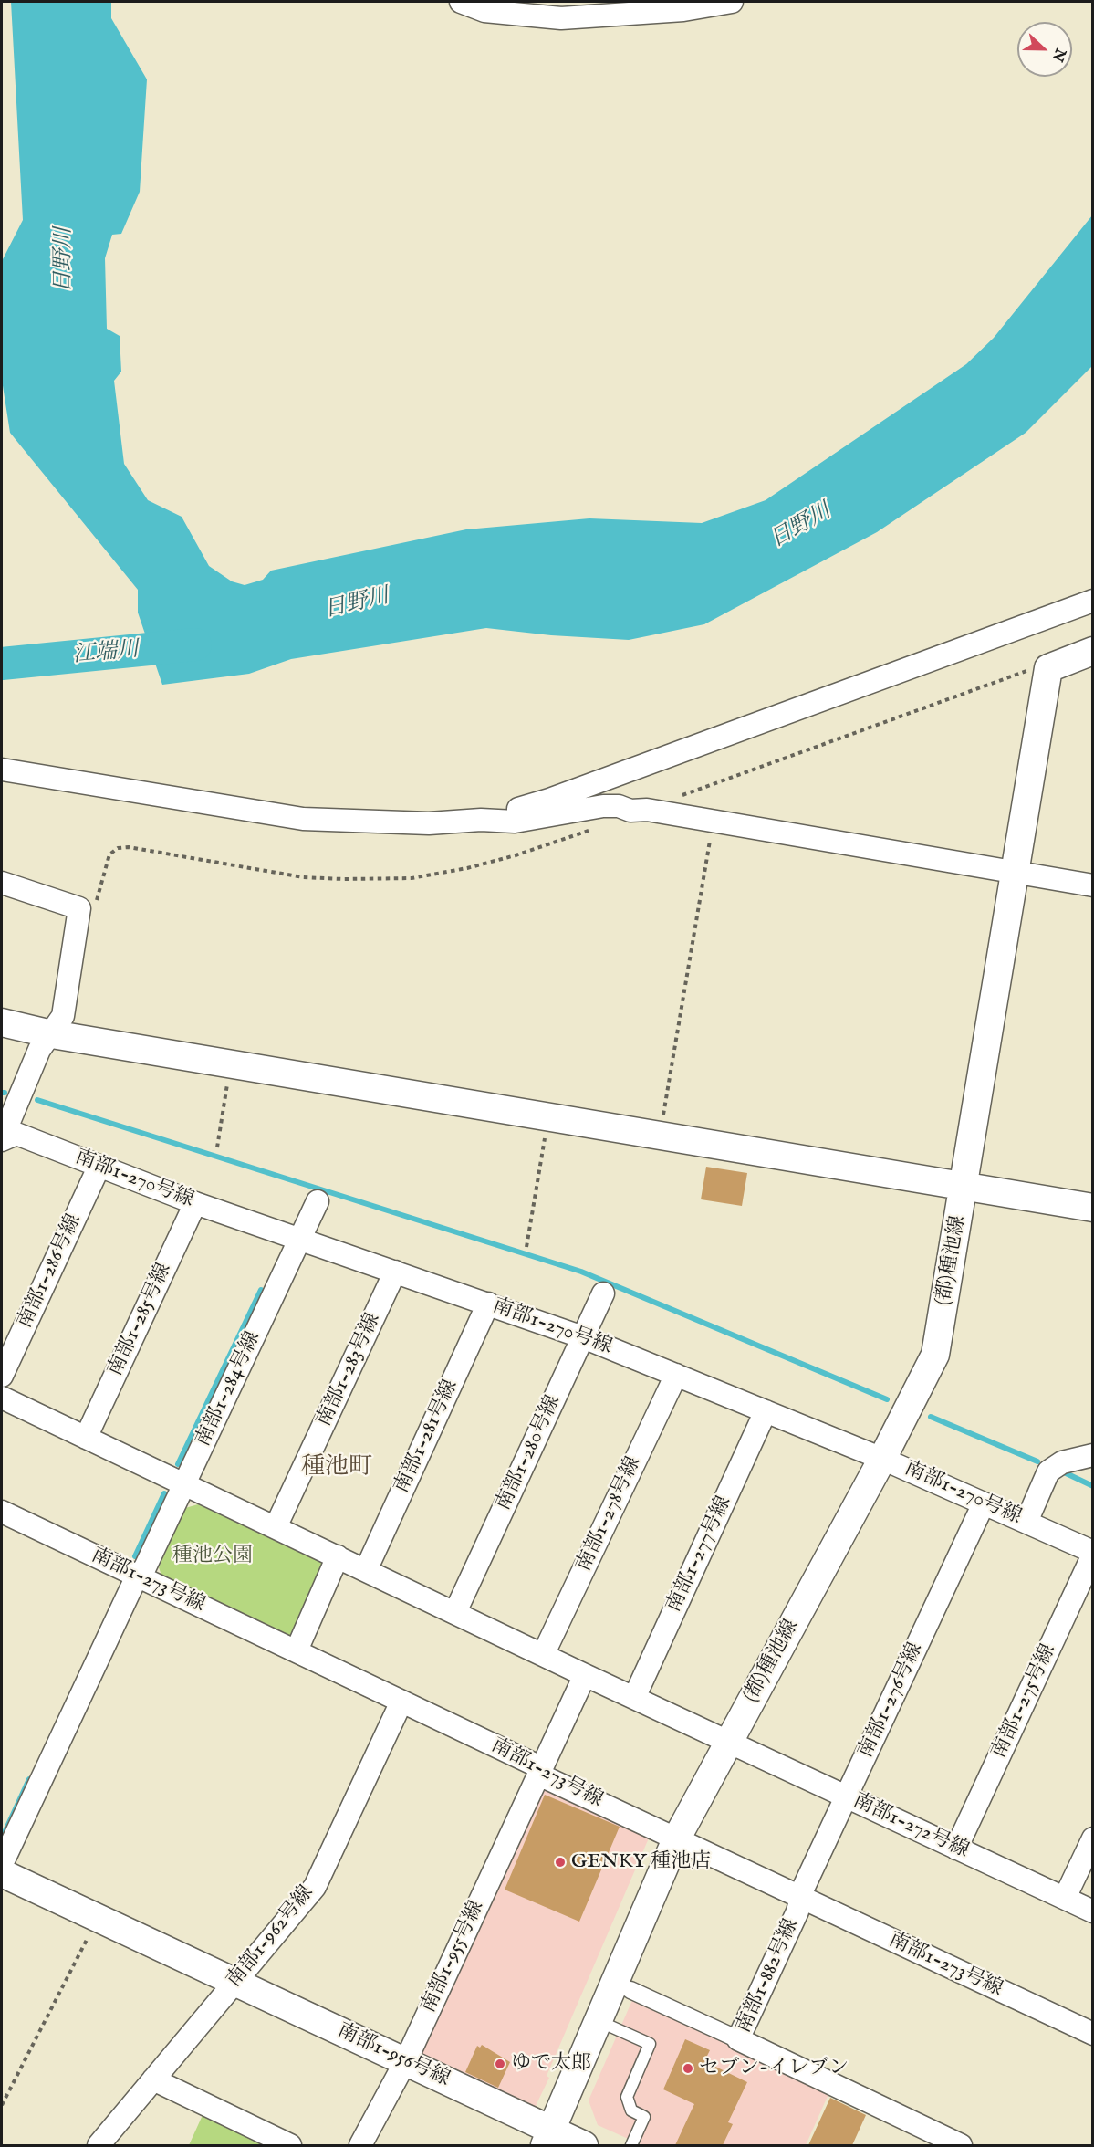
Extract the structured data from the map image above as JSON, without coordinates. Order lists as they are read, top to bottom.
{
  "streets": {
    "street": [
      "南部1-270号線",
      "(都)種池線",
      "南部1-286号線",
      "南部1-285号線",
      "南部1-283号線",
      "南部1-284号線",
      "南部1-281号線",
      "南部1-280号線",
      "南部1-278号線",
      "南部1-277号線",
      "南部1-273号線",
      "南部1-276号線",
      "南部1-275号線",
      "南部1-272号線",
      "南部1-962号線",
      "南部1-955号線",
      "南部1-882号線",
      "南部1-956号線"
    ]
  },
  "crossings": [
    ["南部1-270号線", "(都)種池線"],
    ["南部1-270号線", "南部1-286号線"],
    ["南部1-270号線", "南部1-285号線"],
    ["南部1-270号線", "南部1-283号線"],
    ["南部1-270号線", "南部1-284号線"],
    ["南部1-270号線", "南部1-281号線"],
    ["南部1-270号線", "南部1-280号線"],
    ["南部1-270号線", "南部1-278号線"],
    ["南部1-270号線", "南部1-277号線"],
    ["南部1-270号線", "南部1-276号線"],
    ["南部1-270号線", "南部1-275号線"],
    ["(都)種池線", "南部1-273号線"],
    ["(都)種池線", "南部1-272号線"],
    ["(都)種池線", "南部1-956号線"],
    ["南部1-285号線", "南部1-272号線"],
    ["南部1-283号線", "南部1-272号線"],
    ["南部1-284号線", "南部1-273号線"],
    ["南部1-284号線", "南部1-272号線"],
    ["南部1-281号線", "南部1-272号線"],
    ["南部1-280号線", "南部1-272号線"],
    ["南部1-278号線", "南部1-272号線"],
    ["南部1-277号線", "南部1-272号線"],
    ["南部1-273号線", "南部1-276号線"],
    ["南部1-273号線", "南部1-962号線"],
    ["南部1-273号線", "南部1-955号線"],
    ["南部1-273号線", "南部1-882号線"],
    ["南部1-276号線", "南部1-272号線"],
    ["南部1-276号線", "南部1-882号線"],
    ["南部1-275号線", "南部1-272号線"],
    ["南部1-272号線", "南部1-955号線"],
    ["南部1-962号線", "南部1-956号線"],
    ["南部1-955号線", "南部1-956号線"]
  ],
  "districts": ["種池町"],
  "water": ["日野川", "江端川"],
  "parks": ["種池公園"],
  "places": ["GENKY 種池店", "ゆで太郎", "セブン-イレブン"],
  "north": "right"
}
